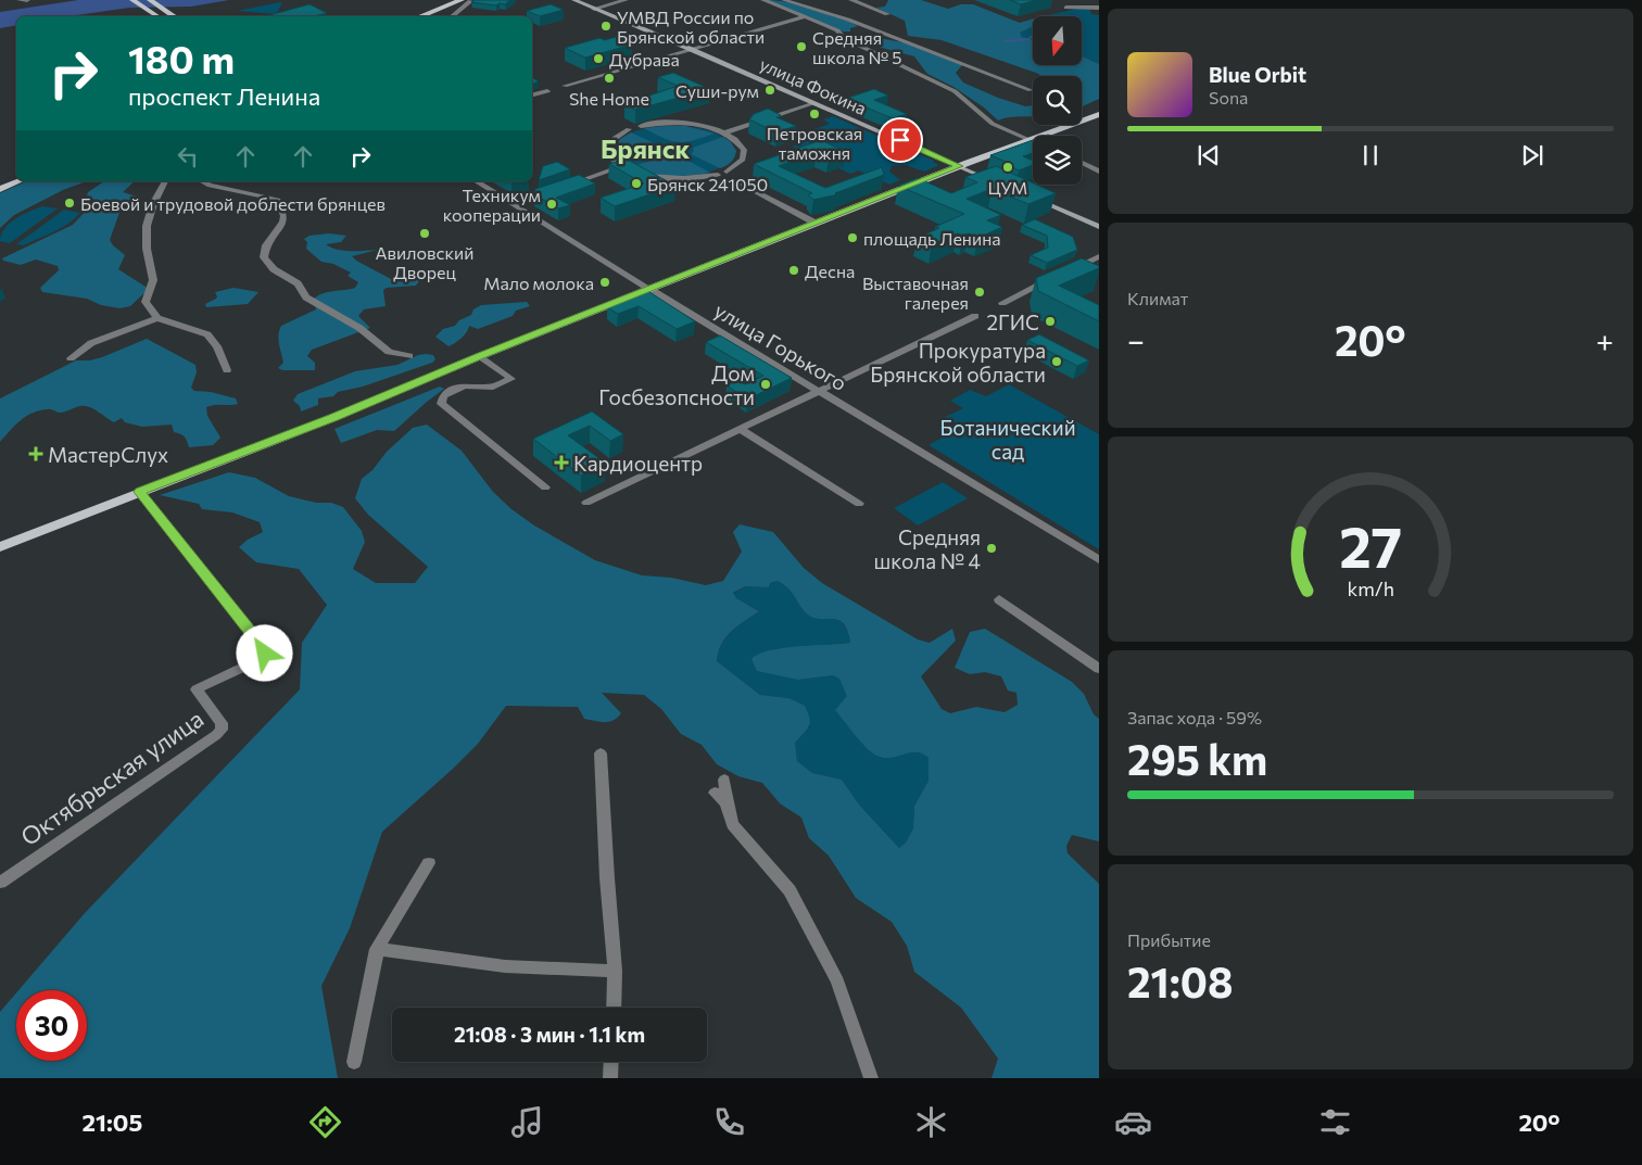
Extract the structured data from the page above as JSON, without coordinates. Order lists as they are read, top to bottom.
{
  "streets": {
    "main road": ["улица Фокина"],
    "street": ["улица Горького", "Октябрьская улица"]
  },
  "districts": ["Брянск"],
  "parks": ["Ботанический сад"],
  "places": {
    "other": [
      "УМВД России по Брянской области",
      "Средняя школа № 5",
      "Дубрава",
      "She Home",
      "Суши-рум",
      "Петровская таможня",
      "ЦУМ",
      "Брянск 241050",
      "Боевой и трудовой доблести брянцев",
      "Техникум кооперации",
      "Авиловский Дворец",
      "площадь Ленина",
      "Десна",
      "Мало молока",
      "Выставочная галерея",
      "2ГИС",
      "Прокуратура Брянской области",
      "Дом Госбезопсности",
      "Средняя школа № 4"
    ],
    "health": ["МастерСлух", "Кардиоцентр"]
  },
  "north": "bottom",
  "page": {
    "turn": ["180 m", "проспект Ленина"],
    "song": ["Blue Orbit", "Sona"],
    "tile": [
      "Климат",
      ["Запас хода · 59%", "295 km"],
      ["Прибытие", "21:08"]
    ],
    "heat": ["−", "20°", "+"],
    "limit": "30",
    "trip": "21:08 · 3 мин · 1.1 km",
    "tabs": ["21:05", "20°"],
    "gauge": ["27", "km/h"]
  }
}
